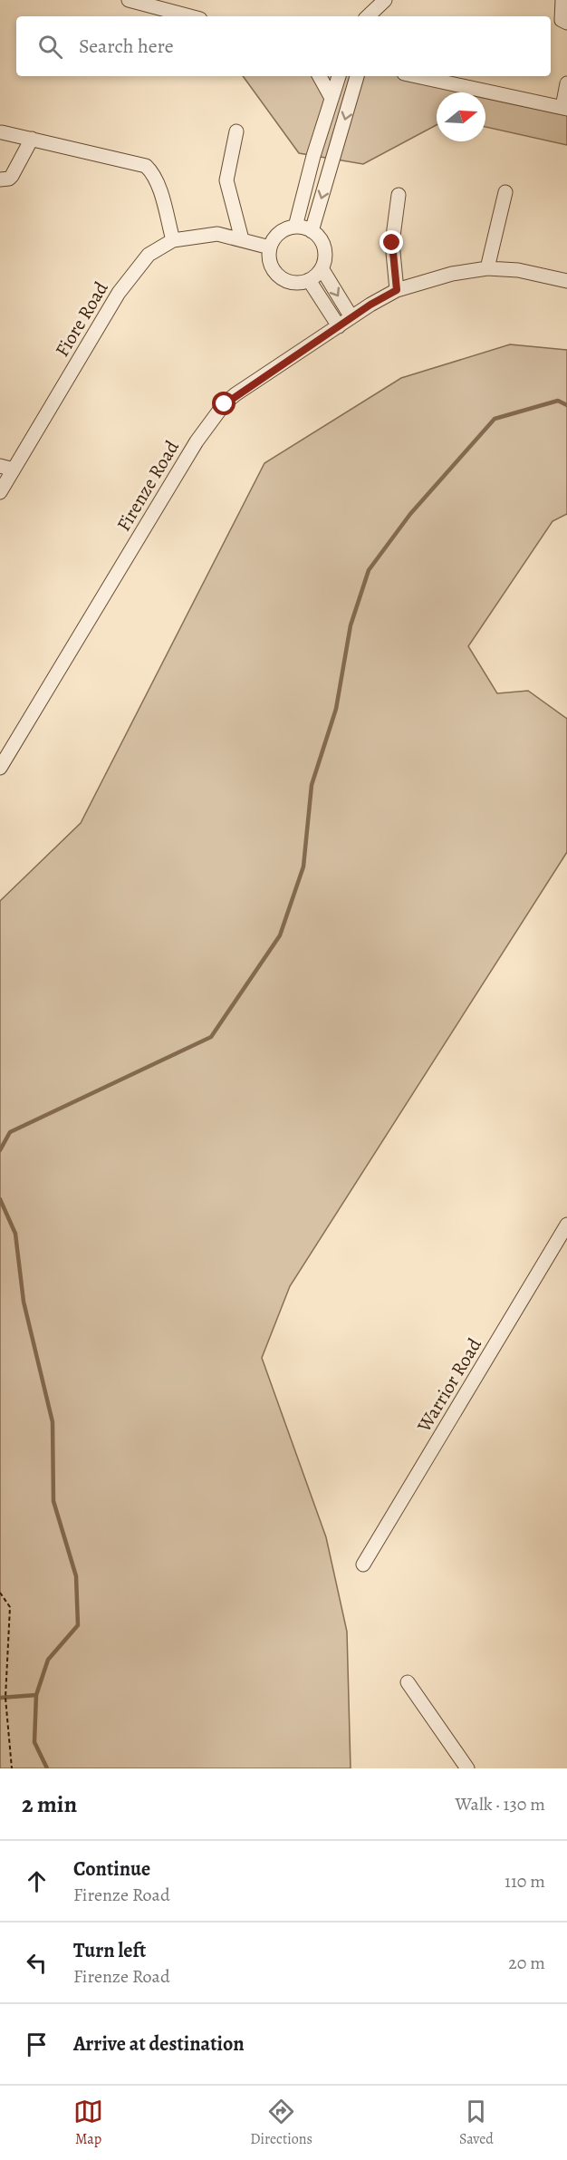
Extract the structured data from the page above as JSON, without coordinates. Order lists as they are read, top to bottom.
{
  "streets": {
    "street": ["Fiore Road", "Firenze Road", "Warrior Road"]
  },
  "north": "right",
  "page": {
    "search": "Search here",
    "heading": ["2 min", "Walk · 130 m"],
    "list": [
      ["Continue", "Firenze Road", "110 m"],
      ["Turn left", "Firenze Road", "20 m"],
      "Arrive at destination"
    ],
    "nav": ["Map", "Directions", "Saved"]
  }
}
